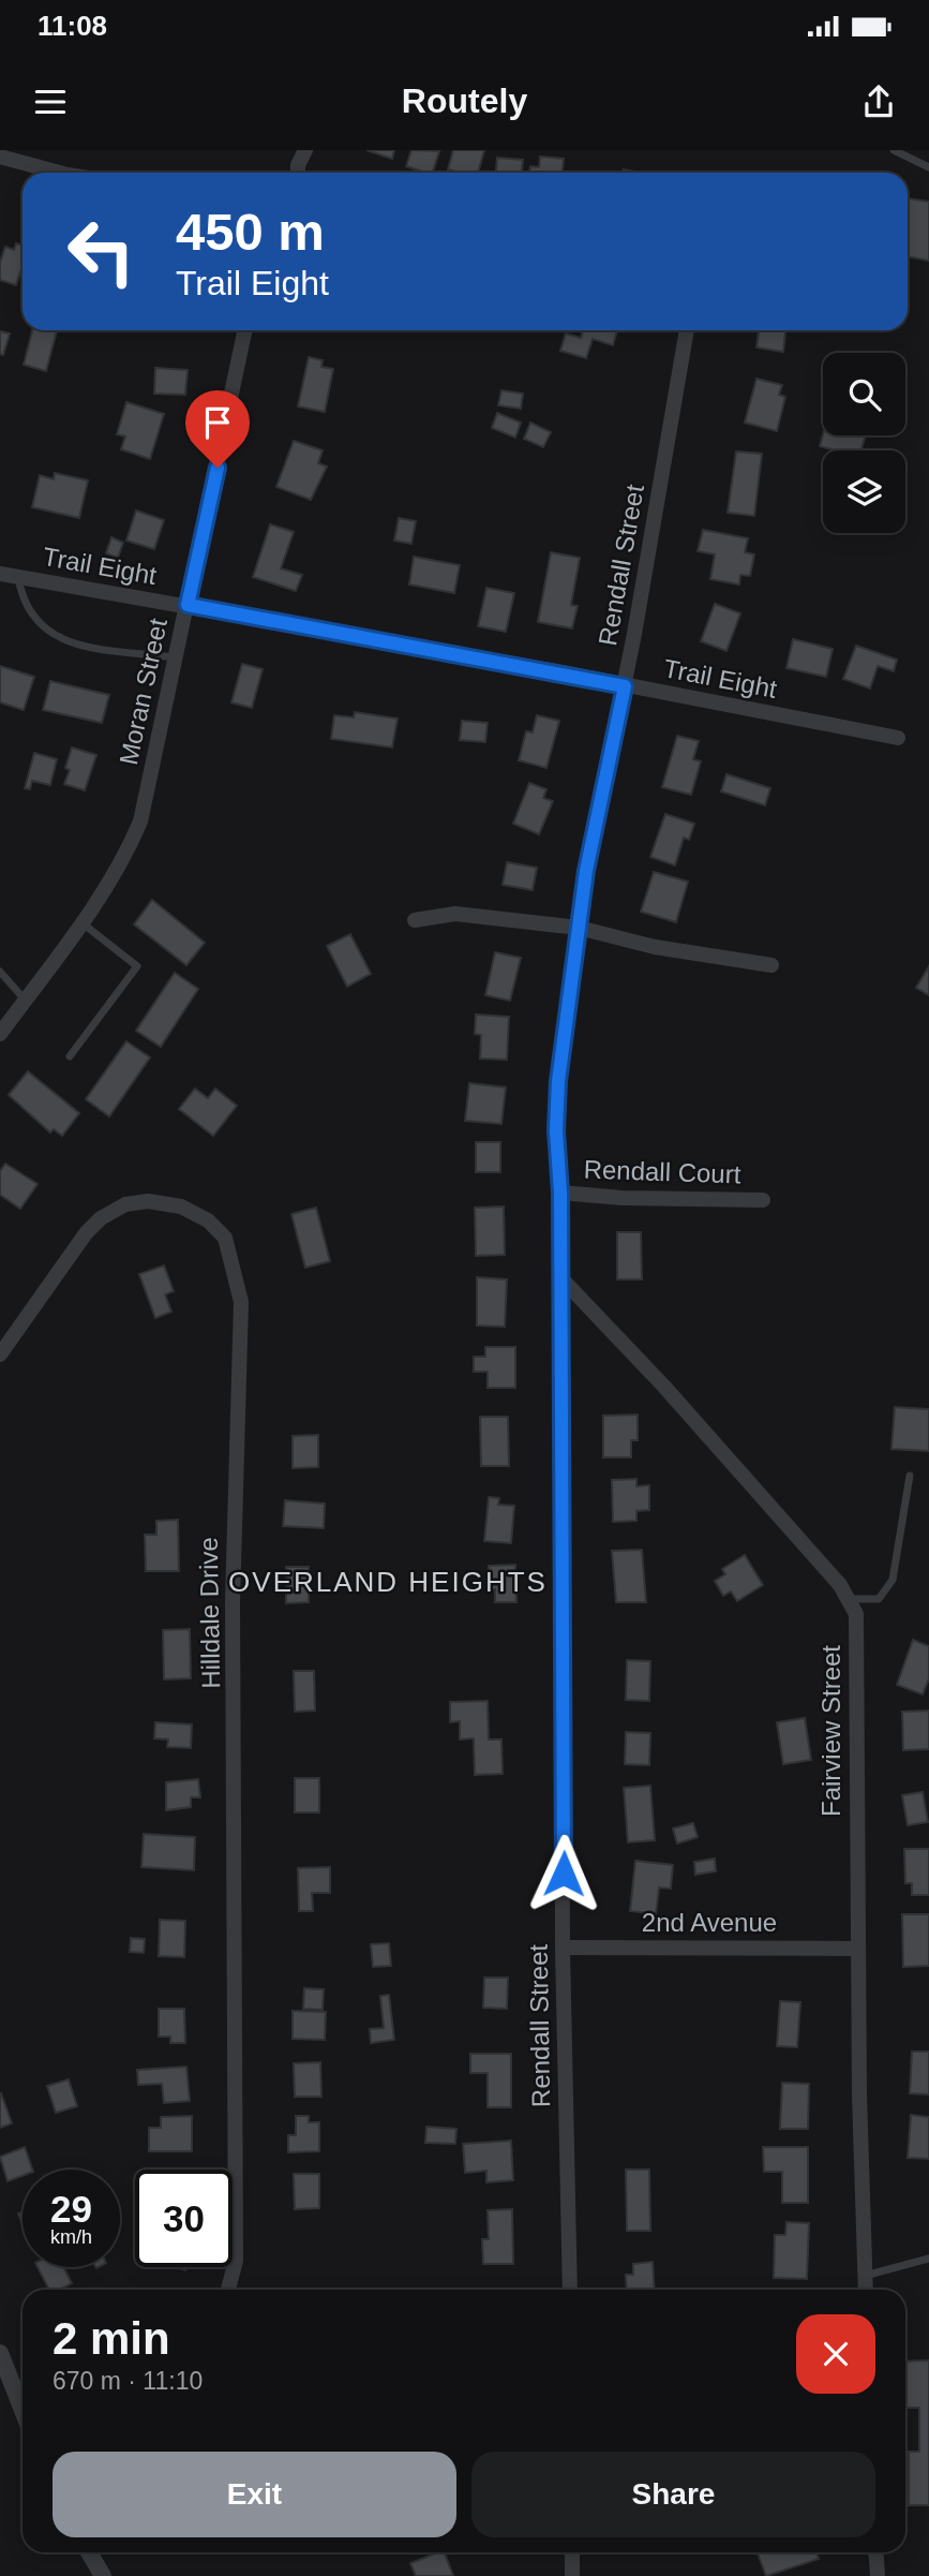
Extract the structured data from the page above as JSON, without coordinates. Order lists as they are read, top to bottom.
{
  "streets": {
    "street": [
      "Rendall Street",
      "Trail Eight",
      "Moran Street",
      "Rendall Court",
      "Hilldale Drive",
      "Fairview Street",
      "2nd Avenue"
    ]
  },
  "crossings": [
    ["Rendall Street", "Trail Eight"],
    ["Rendall Street", "Rendall Court"],
    ["Rendall Street", "2nd Avenue"],
    ["Trail Eight", "Moran Street"],
    ["Fairview Street", "2nd Avenue"]
  ],
  "districts": ["OVERLAND HEIGHTS"],
  "page": {
    "status": "11:08",
    "header": "Routely",
    "turn": ["450 m", "Trail Eight"],
    "speed": "29 km/h",
    "limit": "30",
    "heading": ["2 min", "670 m · 11:10"],
    "buttons": ["Exit", "Share"]
  }
}
